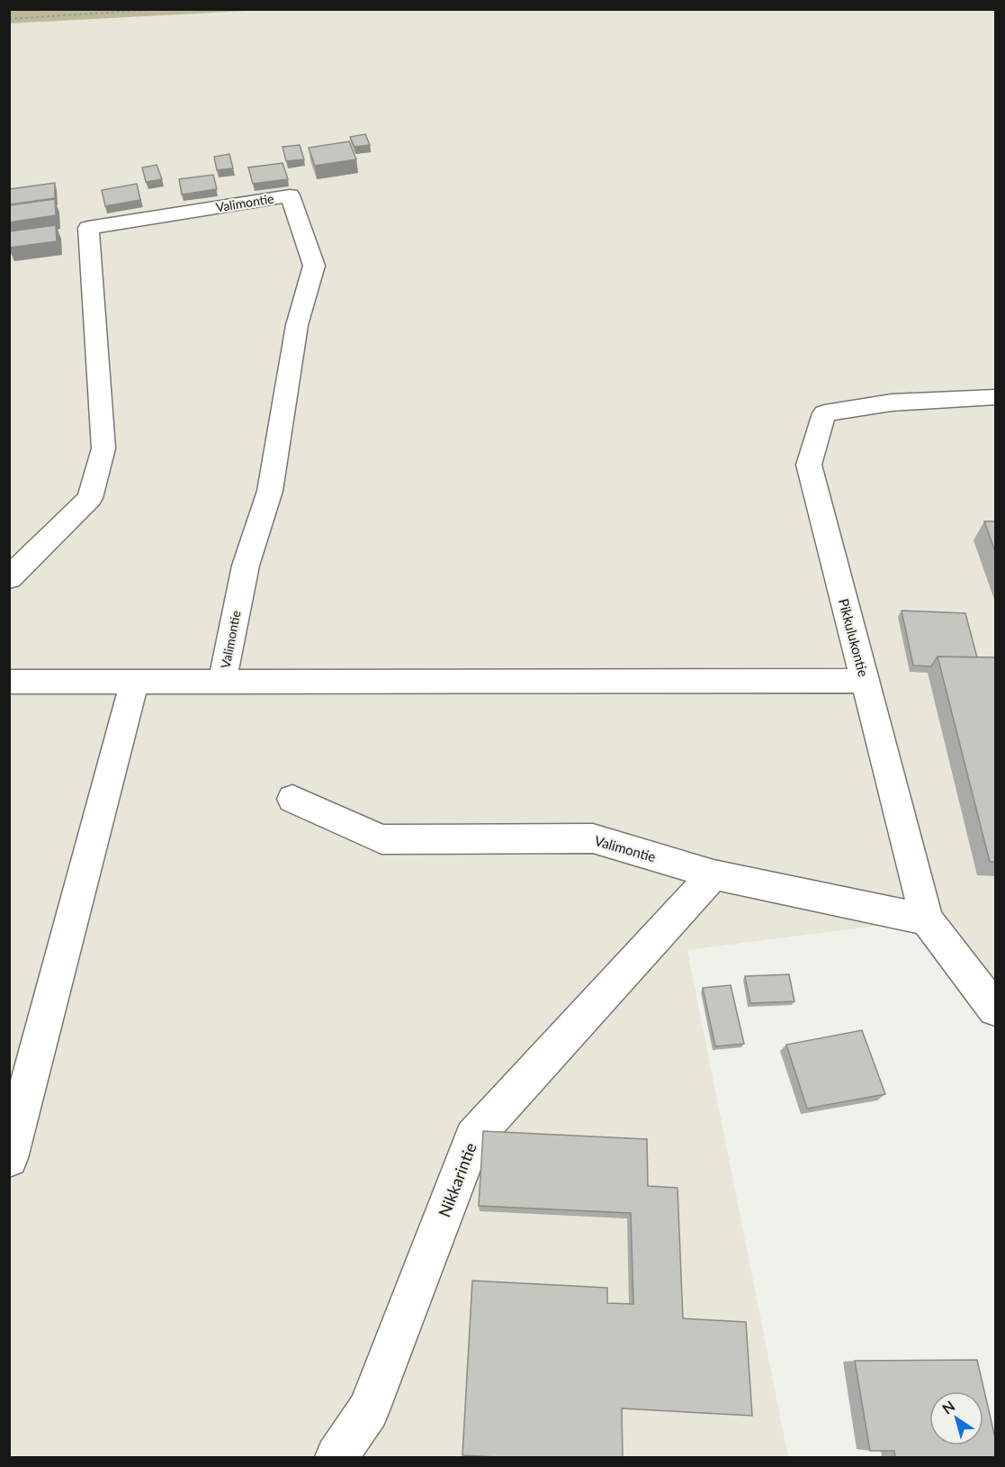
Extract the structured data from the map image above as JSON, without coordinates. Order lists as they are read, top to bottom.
{
  "streets": {
    "street": ["Valimontie", "Pikkulukontie", "Nikkarintie"]
  },
  "crossings": [
    ["Valimontie", "Pikkulukontie"],
    ["Valimontie", "Nikkarintie"]
  ],
  "north": "top left"
}
